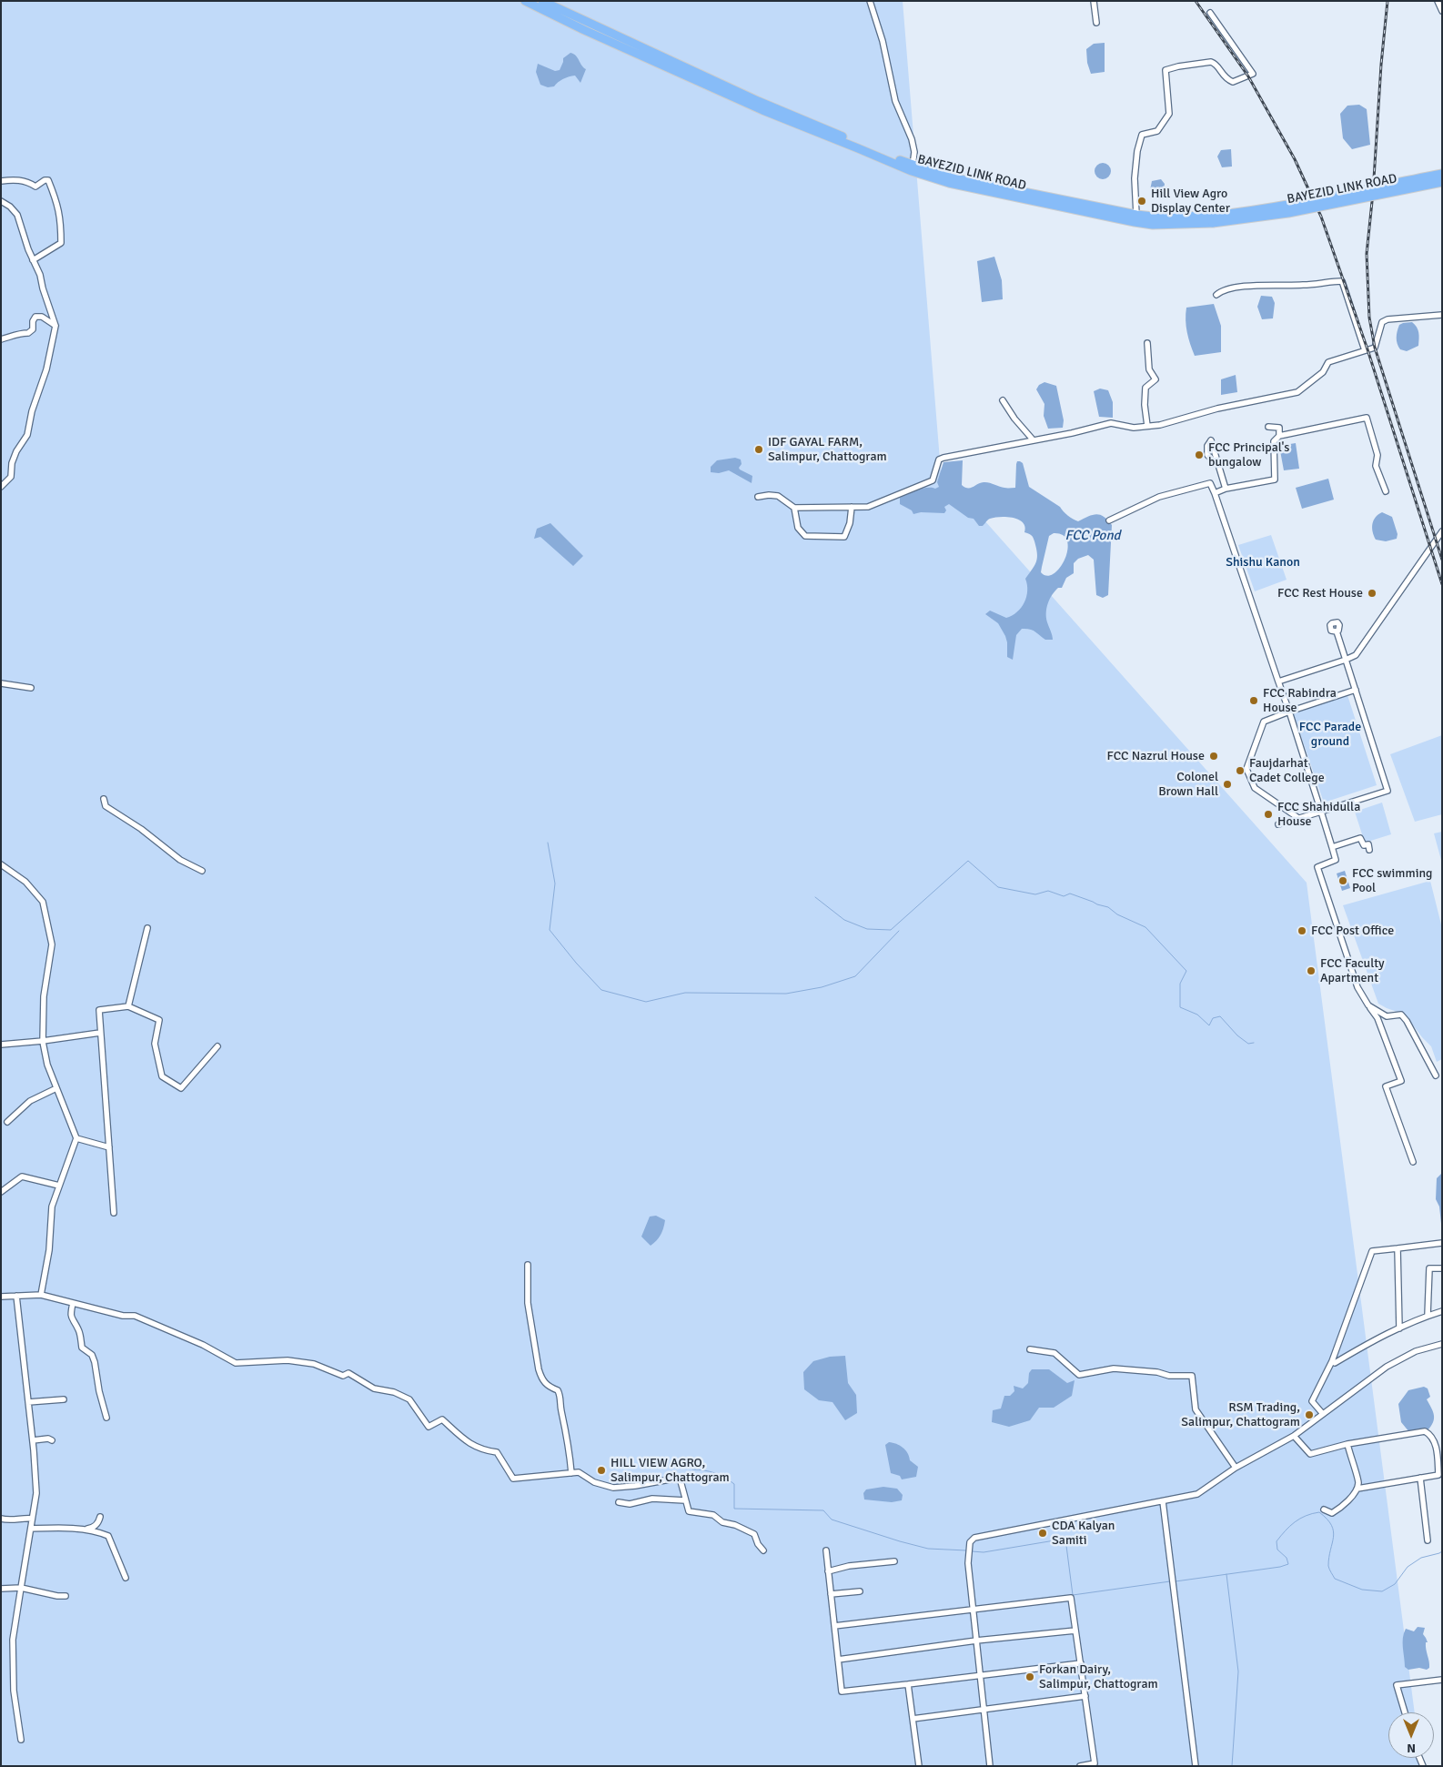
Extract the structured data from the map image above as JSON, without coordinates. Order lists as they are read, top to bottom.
{
  "streets": {
    "main road": ["BAYEZID LINK ROAD"]
  },
  "water": ["FCC Pond"],
  "parks": ["Shishu Kanon", "FCC Parade ground"],
  "places": [
    "Hill View Agro Display Center",
    "IDF GAYAL FARM, Salimpur, Chattogram",
    "FCC Principal's bungalow",
    "FCC Rest House",
    "FCC Rabindra House",
    "FCC Nazrul House",
    "Faujdarhat Cadet College",
    "Colonel Brown Hall",
    "FCC Shahidulla House",
    "FCC swimming Pool",
    "FCC Post Office",
    "FCC Faculty Apartment",
    "RSM Trading, Salimpur, Chattogram",
    "HILL VIEW AGRO, Salimpur, Chattogram",
    "CDA Kalyan Samiti",
    "Forkan Dairy, Salimpur, Chattogram"
  ],
  "north": "bottom"
}
